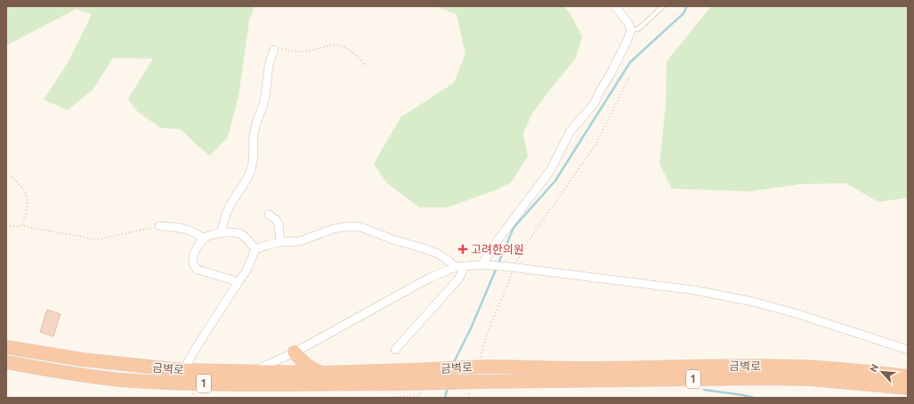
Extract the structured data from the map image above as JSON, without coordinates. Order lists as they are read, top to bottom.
{
  "streets": {
    "highway": ["금벽로", "1"]
  },
  "places": {
    "health": ["고려한의원"]
  },
  "north": "top left"
}
